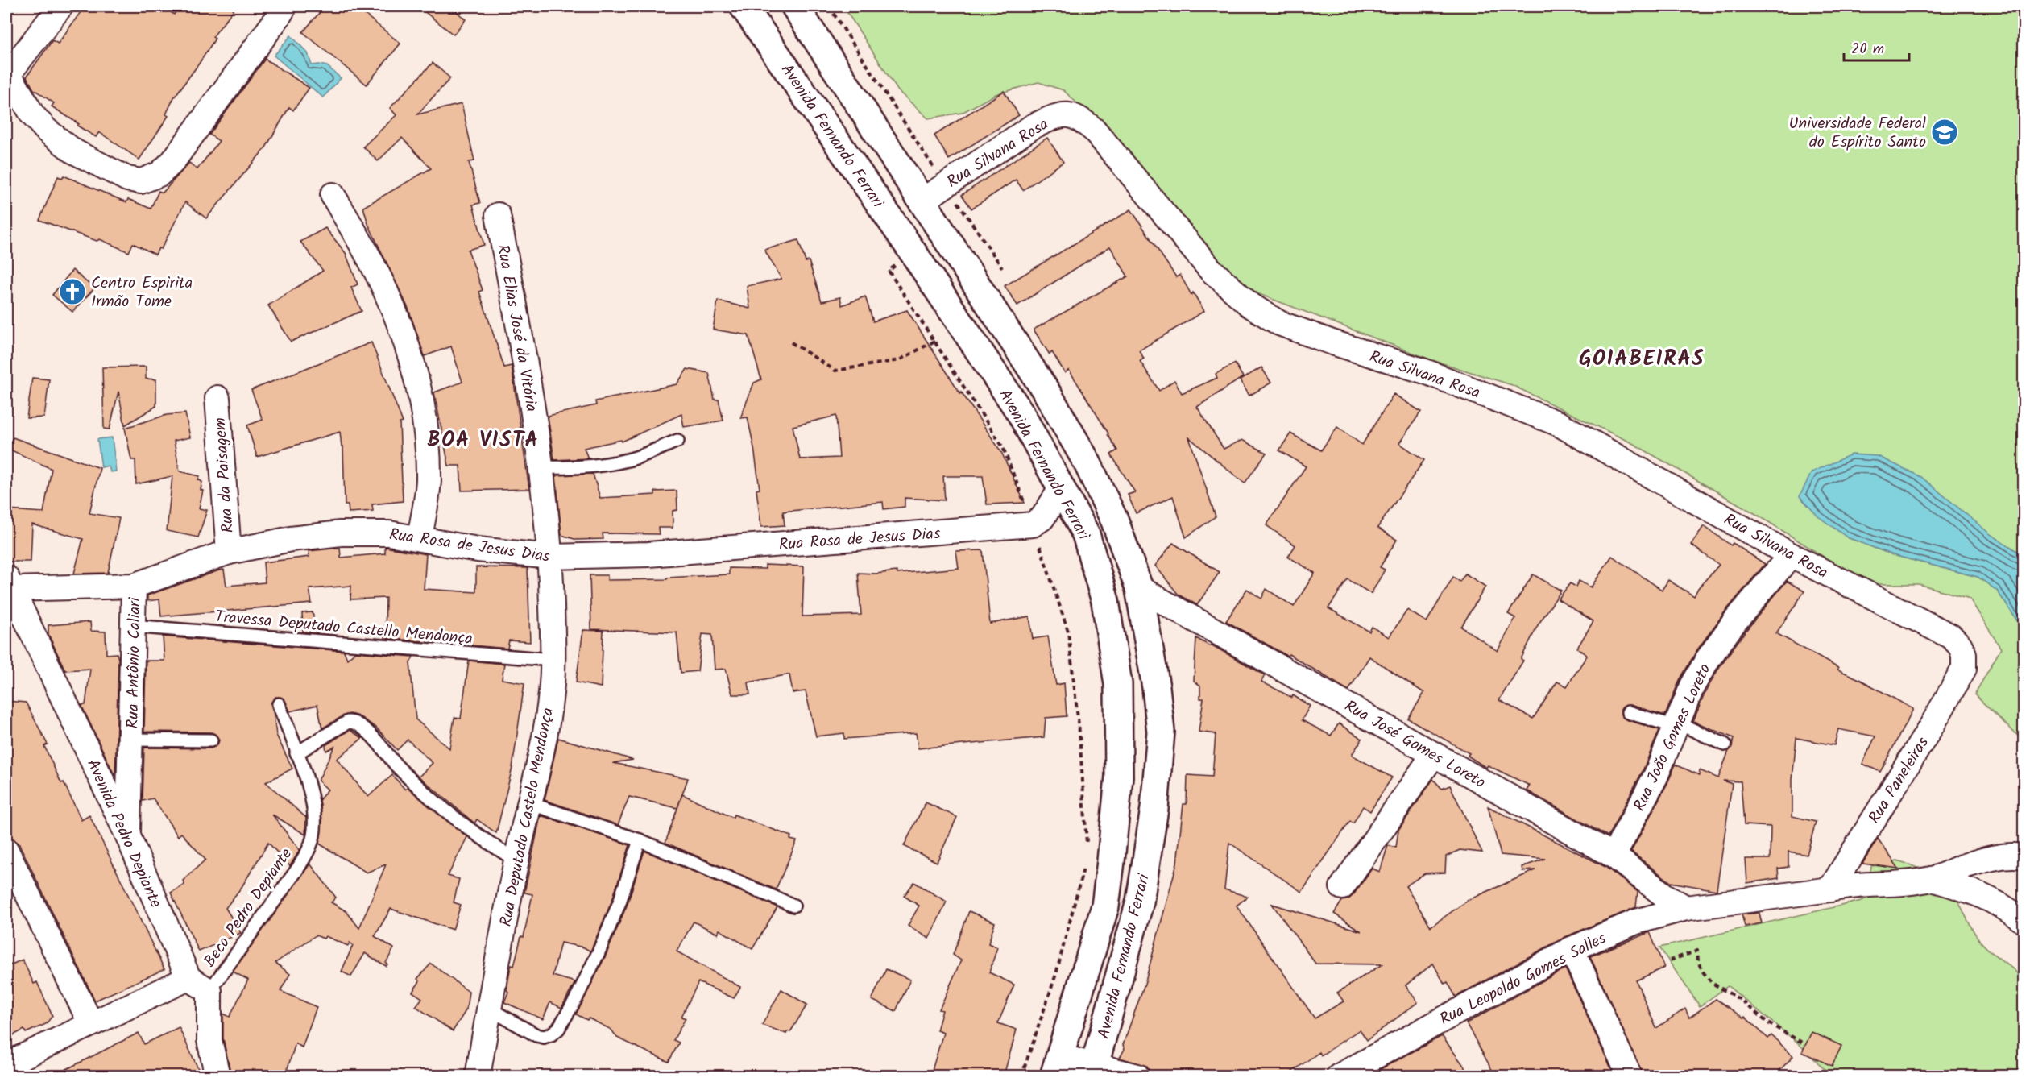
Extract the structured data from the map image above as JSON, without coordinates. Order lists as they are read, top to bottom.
{
  "streets": {
    "main road": ["Avenida Fernando Ferrari"],
    "street": [
      "Rua Silvana Rosa",
      "Rua Elias José da Vitória",
      "Rua da Paisagem",
      "Rua Rosa de Jesus Dias",
      "Rua Antônio Caliari",
      "Rua João Gomes Loreto",
      "Rua José Gomes Loreto",
      "Rua Paneleiras",
      "Rua Deputado Castelo Mendonça",
      "Avenida Pedro Depiante",
      "Rua Leopoldo Gomes Salles"
    ],
    "lane": ["Travessa Deputado Castello Mendonça", "Beco Pedro Depiante"]
  },
  "crossings": [
    ["Avenida Fernando Ferrari", "Rua Silvana Rosa"],
    ["Avenida Fernando Ferrari", "Rua José Gomes Loreto"],
    ["Rua Silvana Rosa", "Rua João Gomes Loreto"],
    ["Rua Silvana Rosa", "Rua Paneleiras"],
    ["Rua Elias José da Vitória", "Rua Rosa de Jesus Dias"],
    ["Rua Elias José da Vitória", "Rua Deputado Castelo Mendonça"],
    ["Rua da Paisagem", "Rua Rosa de Jesus Dias"],
    ["Rua Rosa de Jesus Dias", "Rua Antônio Caliari"],
    ["Rua Rosa de Jesus Dias", "Rua Deputado Castelo Mendonça"],
    ["Rua Rosa de Jesus Dias", "Avenida Pedro Depiante"],
    ["Travessa Deputado Castello Mendonça", "Rua Antônio Caliari"],
    ["Travessa Deputado Castello Mendonça", "Rua Deputado Castelo Mendonça"],
    ["Rua Antônio Caliari", "Avenida Pedro Depiante"],
    ["Rua João Gomes Loreto", "Rua José Gomes Loreto"],
    ["Rua José Gomes Loreto", "Rua Leopoldo Gomes Salles"],
    ["Rua Paneleiras", "Rua Leopoldo Gomes Salles"]
  ],
  "districts": ["GOIABEIRAS", "BOA VISTA"],
  "places": {
    "school or university": ["Universidade Federal do Espírito Santo"],
    "church": ["Centro Espirita Irmão Tome"]
  },
  "scale_bar": "20 m"
}
